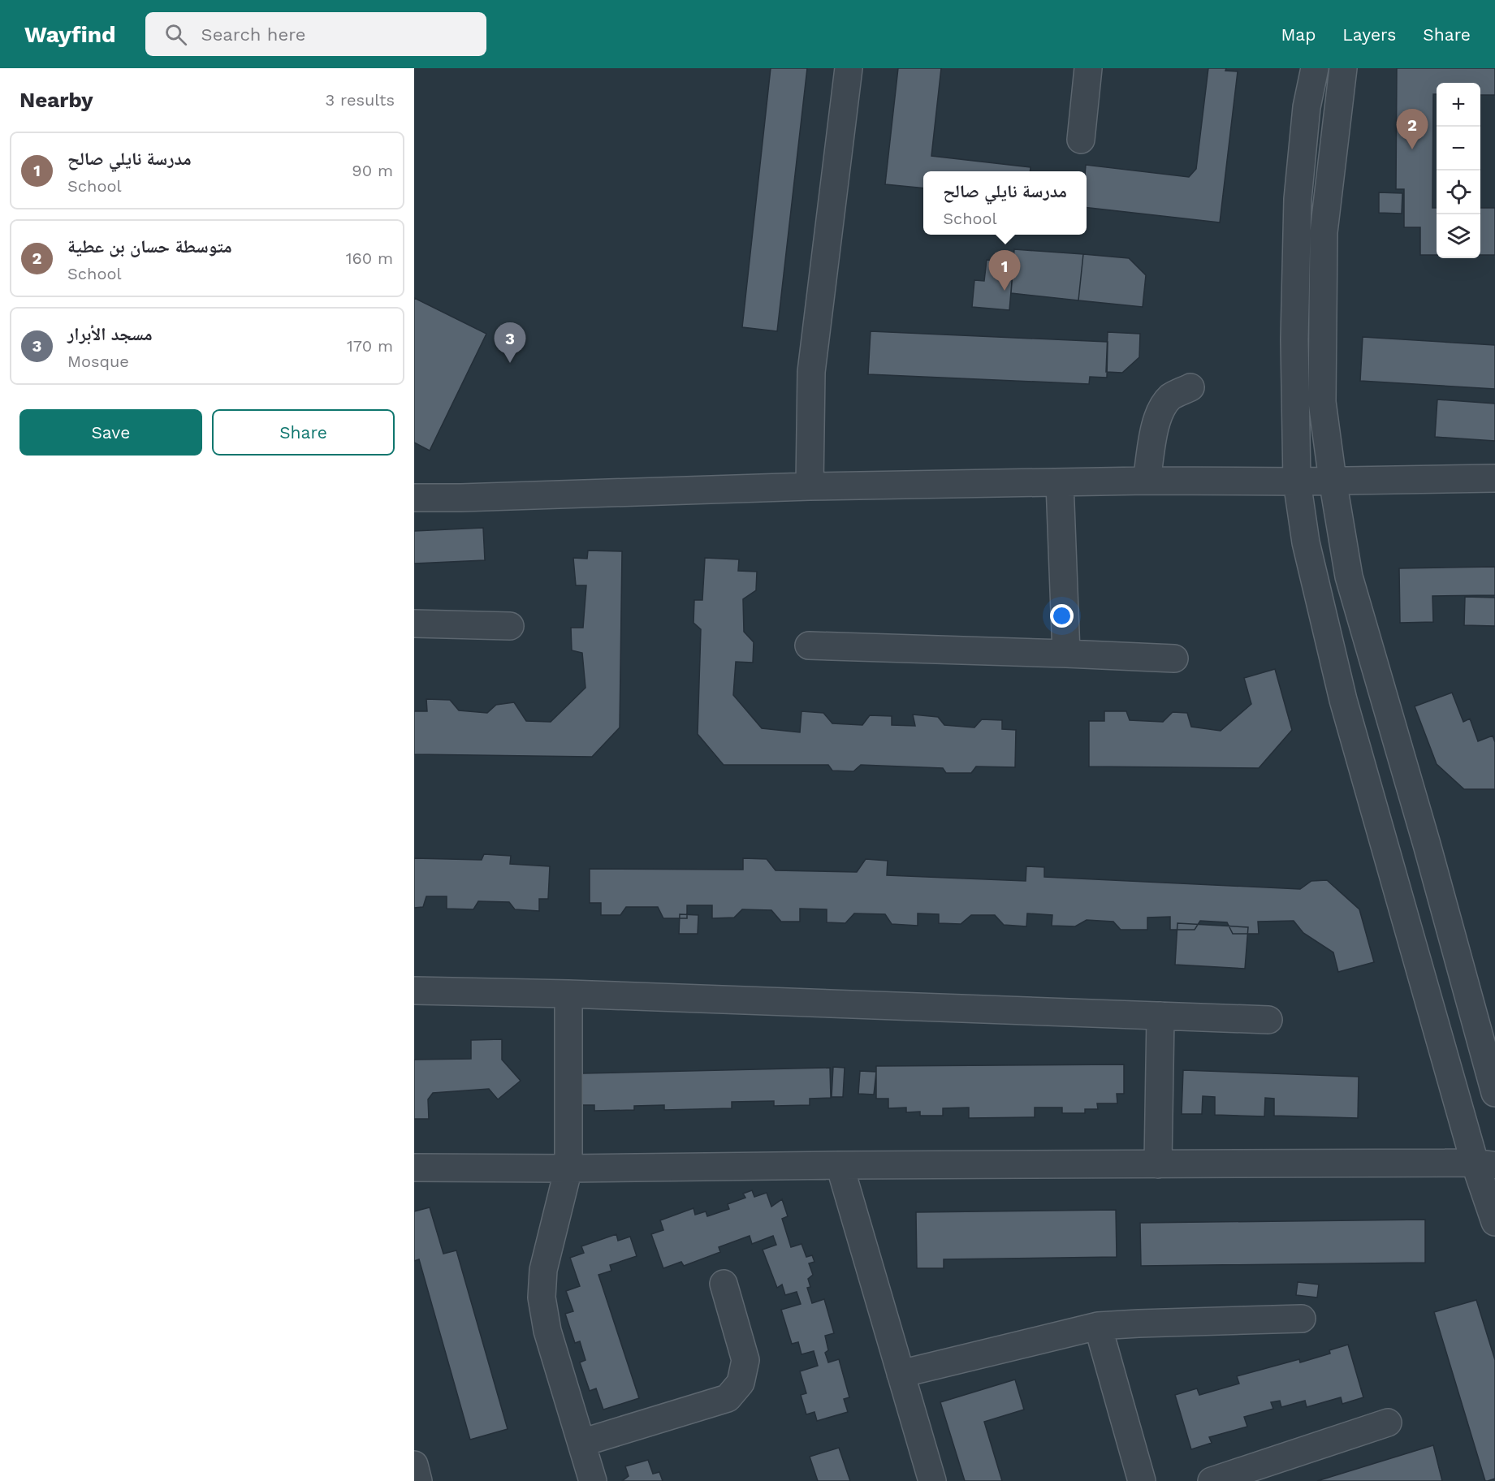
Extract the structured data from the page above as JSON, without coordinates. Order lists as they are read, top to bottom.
{
  "page": {
    "header": "Wayfind",
    "search": "Search here",
    "nav": ["Map", "Layers", "Share"],
    "heading": ["Nearby", "3 results"],
    "map_buttons": ["+", "−"],
    "pins": ["2", "1", "3"],
    "list": [
      {
        "mark": "1",
        "name": "مدرسة نايلي صالح",
        "note": "School",
        "value": "90 m"
      },
      {
        "mark": "2",
        "name": "متوسطة حسان بن عطية",
        "note": "School",
        "value": "160 m"
      },
      {
        "mark": "3",
        "name": "مسجد الأبرار",
        "note": "Mosque",
        "value": "170 m"
      }
    ],
    "popup": ["مدرسة نايلي صالح", "School"],
    "buttons": ["Save", "Share"]
  }
}
